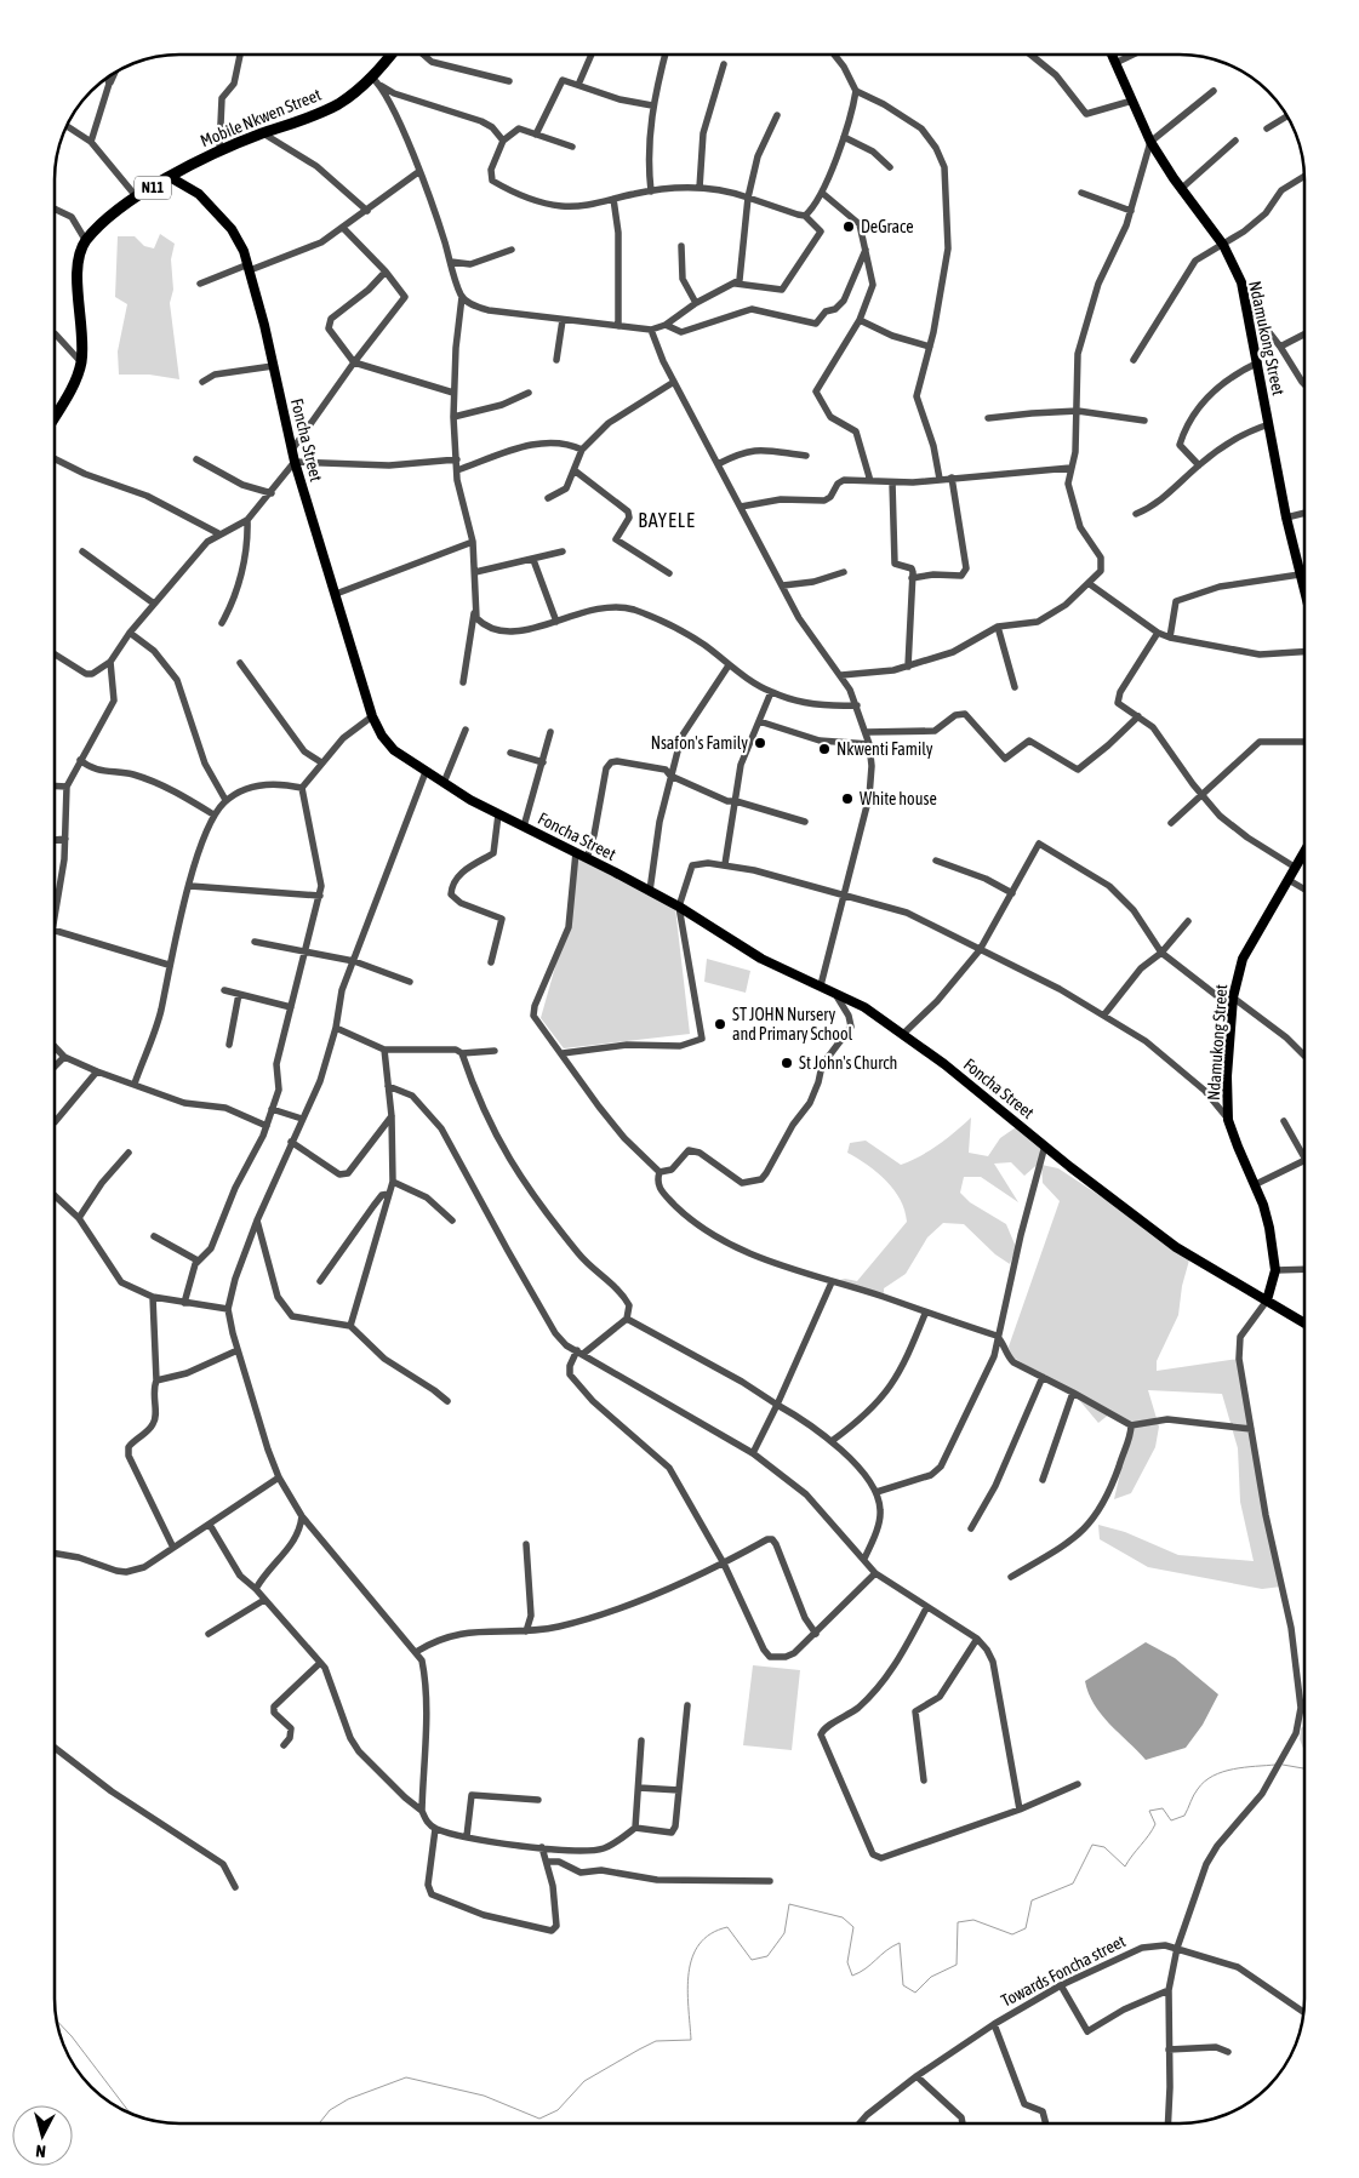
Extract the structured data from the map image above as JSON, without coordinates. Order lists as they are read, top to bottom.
{
  "streets": {
    "highway": ["Mobile Nkwen Street", "N11"],
    "main road": ["Ndamukong Street", "Foncha Street"],
    "street": ["Towards Foncha street"]
  },
  "crossings": [
    ["Mobile Nkwen Street", "Foncha Street"],
    ["Ndamukong Street", "Foncha Street"]
  ],
  "districts": ["BAYELE"],
  "places": [
    "DeGrace",
    "Nsafon's Family",
    "Nkwenti Family",
    "White house",
    "ST JOHN Nursery and Primary School",
    "St John's Church"
  ],
  "north": "bottom"
}
